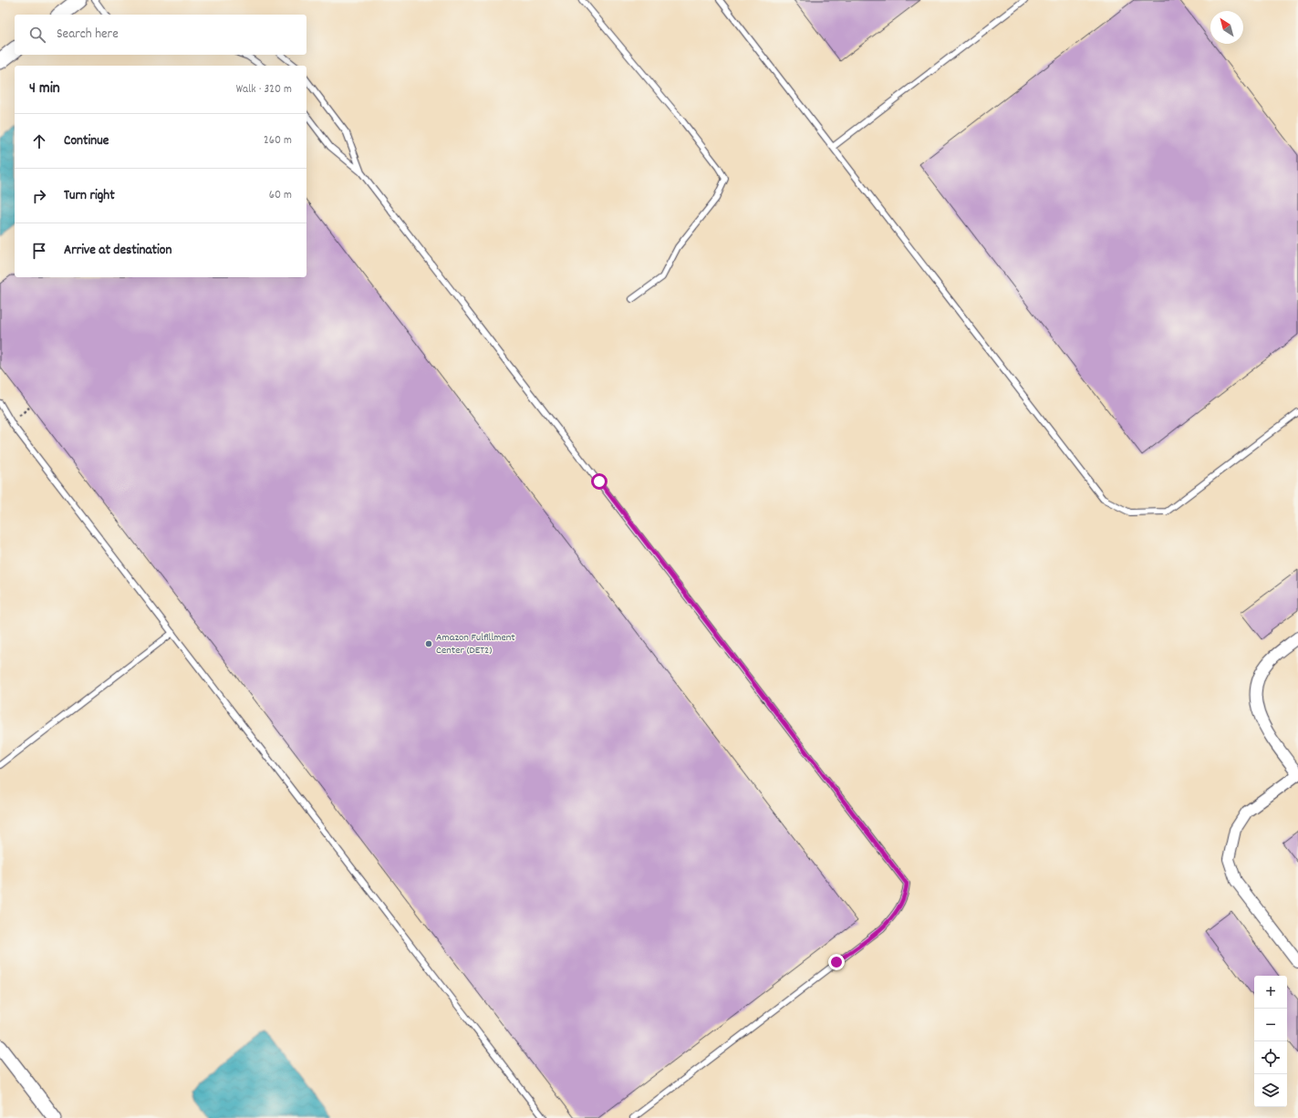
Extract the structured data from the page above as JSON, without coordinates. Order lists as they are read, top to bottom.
{
  "places": ["Amazon Fulfillment Center (DET2)"],
  "north": "top left",
  "page": {
    "search": "Search here",
    "heading": ["4 min", "Walk · 320 m"],
    "list": [
      ["Continue", "260 m"],
      ["Turn right", "60 m"],
      "Arrive at destination"
    ],
    "map_buttons": ["+", "−"]
  }
}
